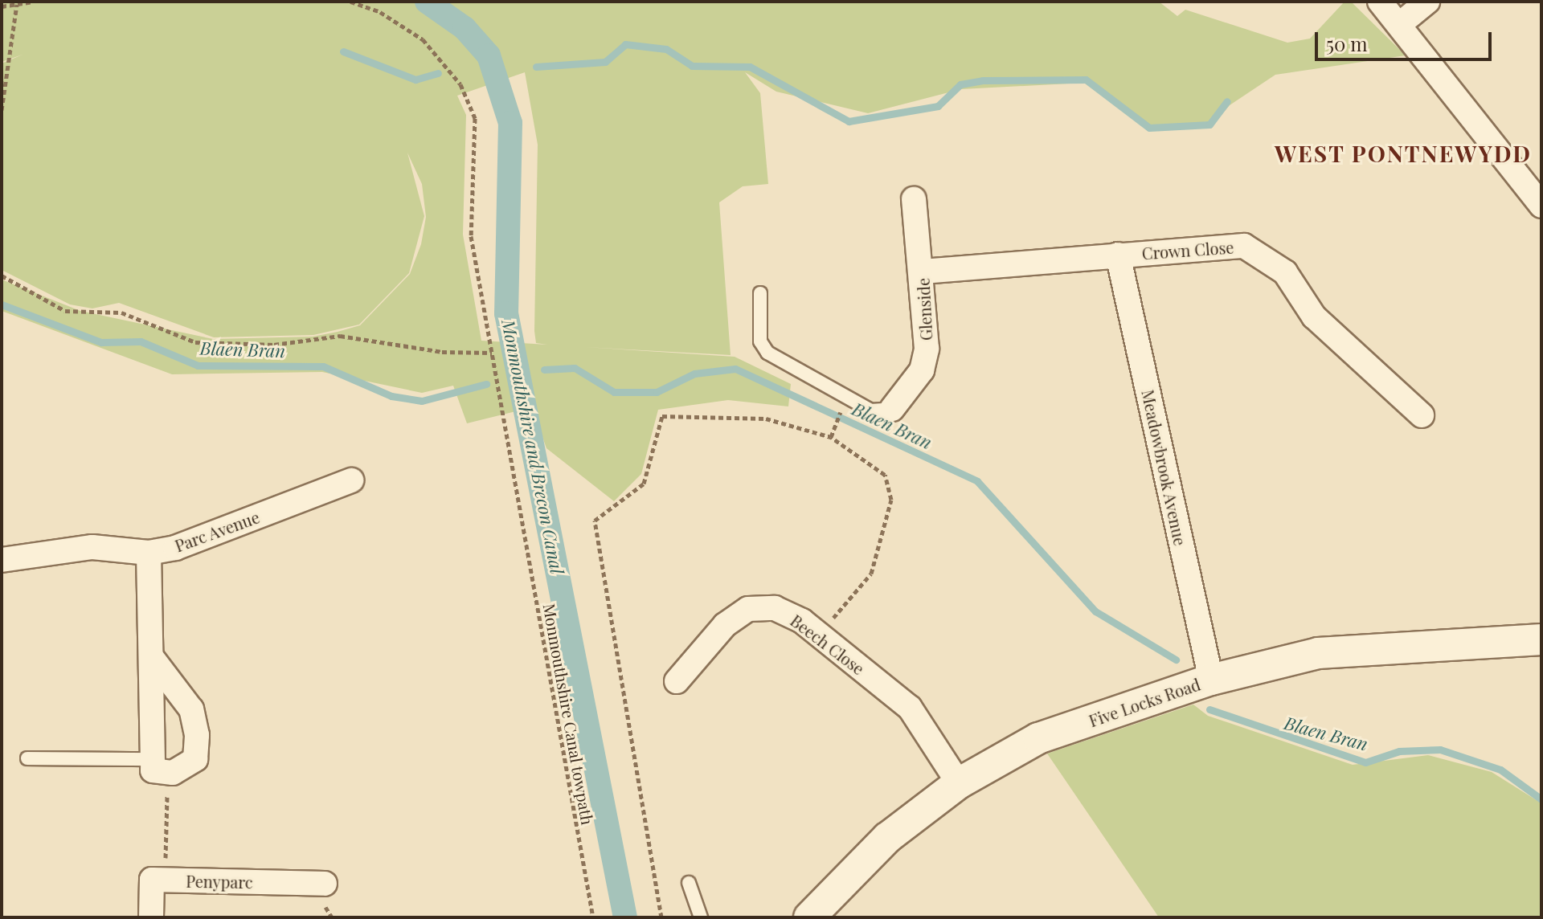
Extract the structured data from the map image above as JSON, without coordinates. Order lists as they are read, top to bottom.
{
  "streets": {
    "street": [
      "Crown Close",
      "Glenside",
      "Meadowbrook Avenue",
      "Parc Avenue",
      "Beech Close",
      "Five Locks Road",
      "Penyparc"
    ],
    "path": ["Monmouthshire Canal towpath"]
  },
  "crossings": [
    ["Crown Close", "Glenside"],
    ["Crown Close", "Meadowbrook Avenue"],
    ["Meadowbrook Avenue", "Five Locks Road"],
    ["Beech Close", "Five Locks Road"]
  ],
  "districts": ["WEST PONTNEWYDD"],
  "water": ["Blaen Bran", "Monmouthshire and Brecon Canal"],
  "scale_bar": "50 m"
}
